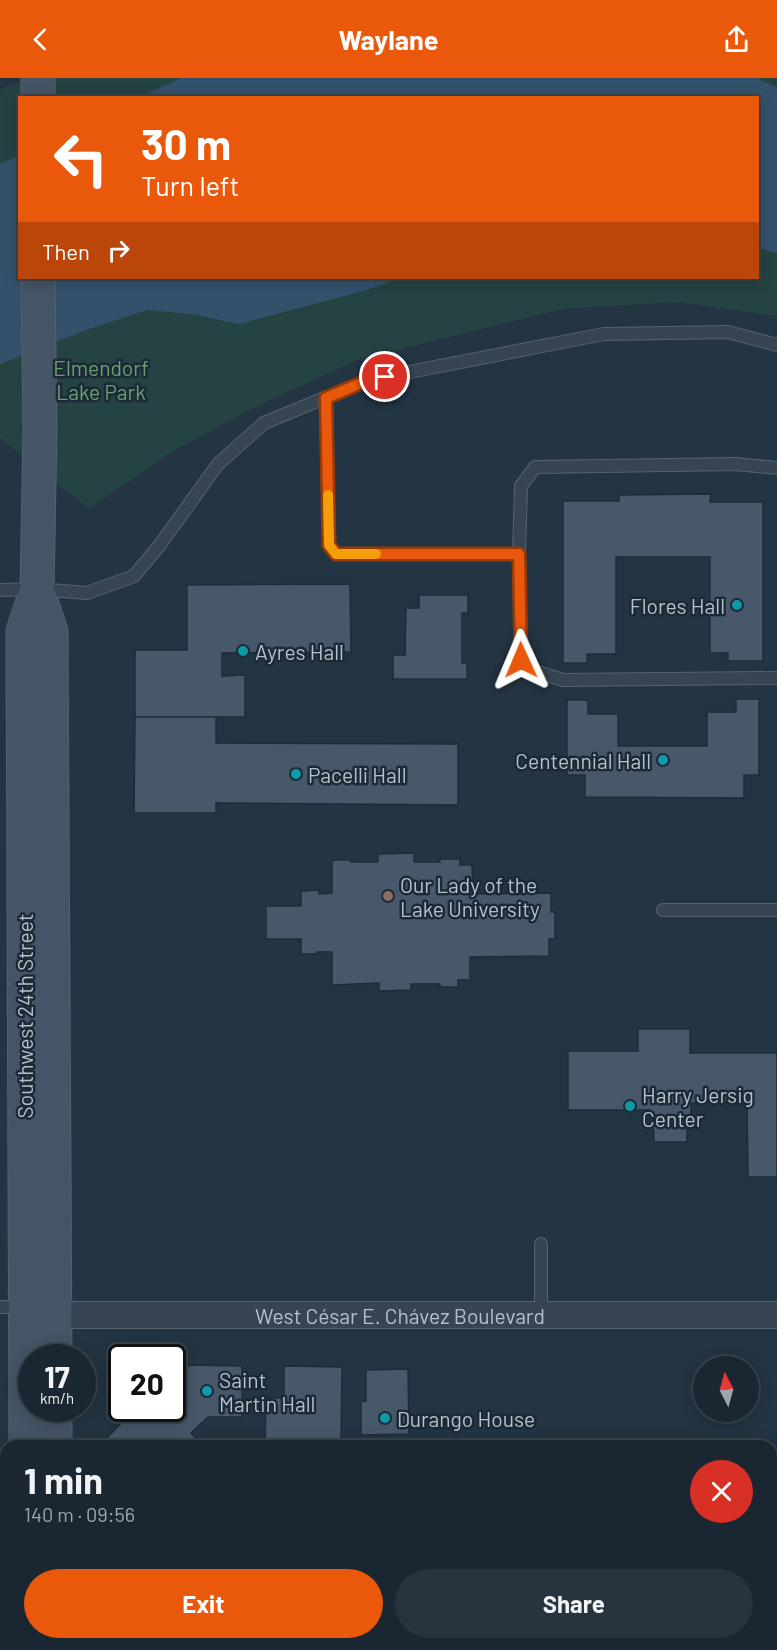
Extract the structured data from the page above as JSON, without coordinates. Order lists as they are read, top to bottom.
{
  "streets": {
    "main road": ["Southwest 24th Street"],
    "street": ["West César E. Chávez Boulevard"]
  },
  "crossings": [
    ["Southwest 24th Street", "West César E. Chávez Boulevard"]
  ],
  "parks": ["Elmendorf Lake Park"],
  "places": [
    "Flores Hall",
    "Ayres Hall",
    "Centennial Hall",
    "Pacelli Hall",
    "Our Lady of the Lake University",
    "Harry Jersig Center",
    "Saint Martin Hall",
    "Durango House"
  ],
  "north": "top",
  "page": {
    "header": "Waylane",
    "turn": ["30 m", "Turn left"],
    "then": "Then",
    "speed": "17 km/h",
    "limit": "20",
    "heading": ["1 min", "140 m · 09:56"],
    "buttons": ["Exit", "Share"]
  }
}
